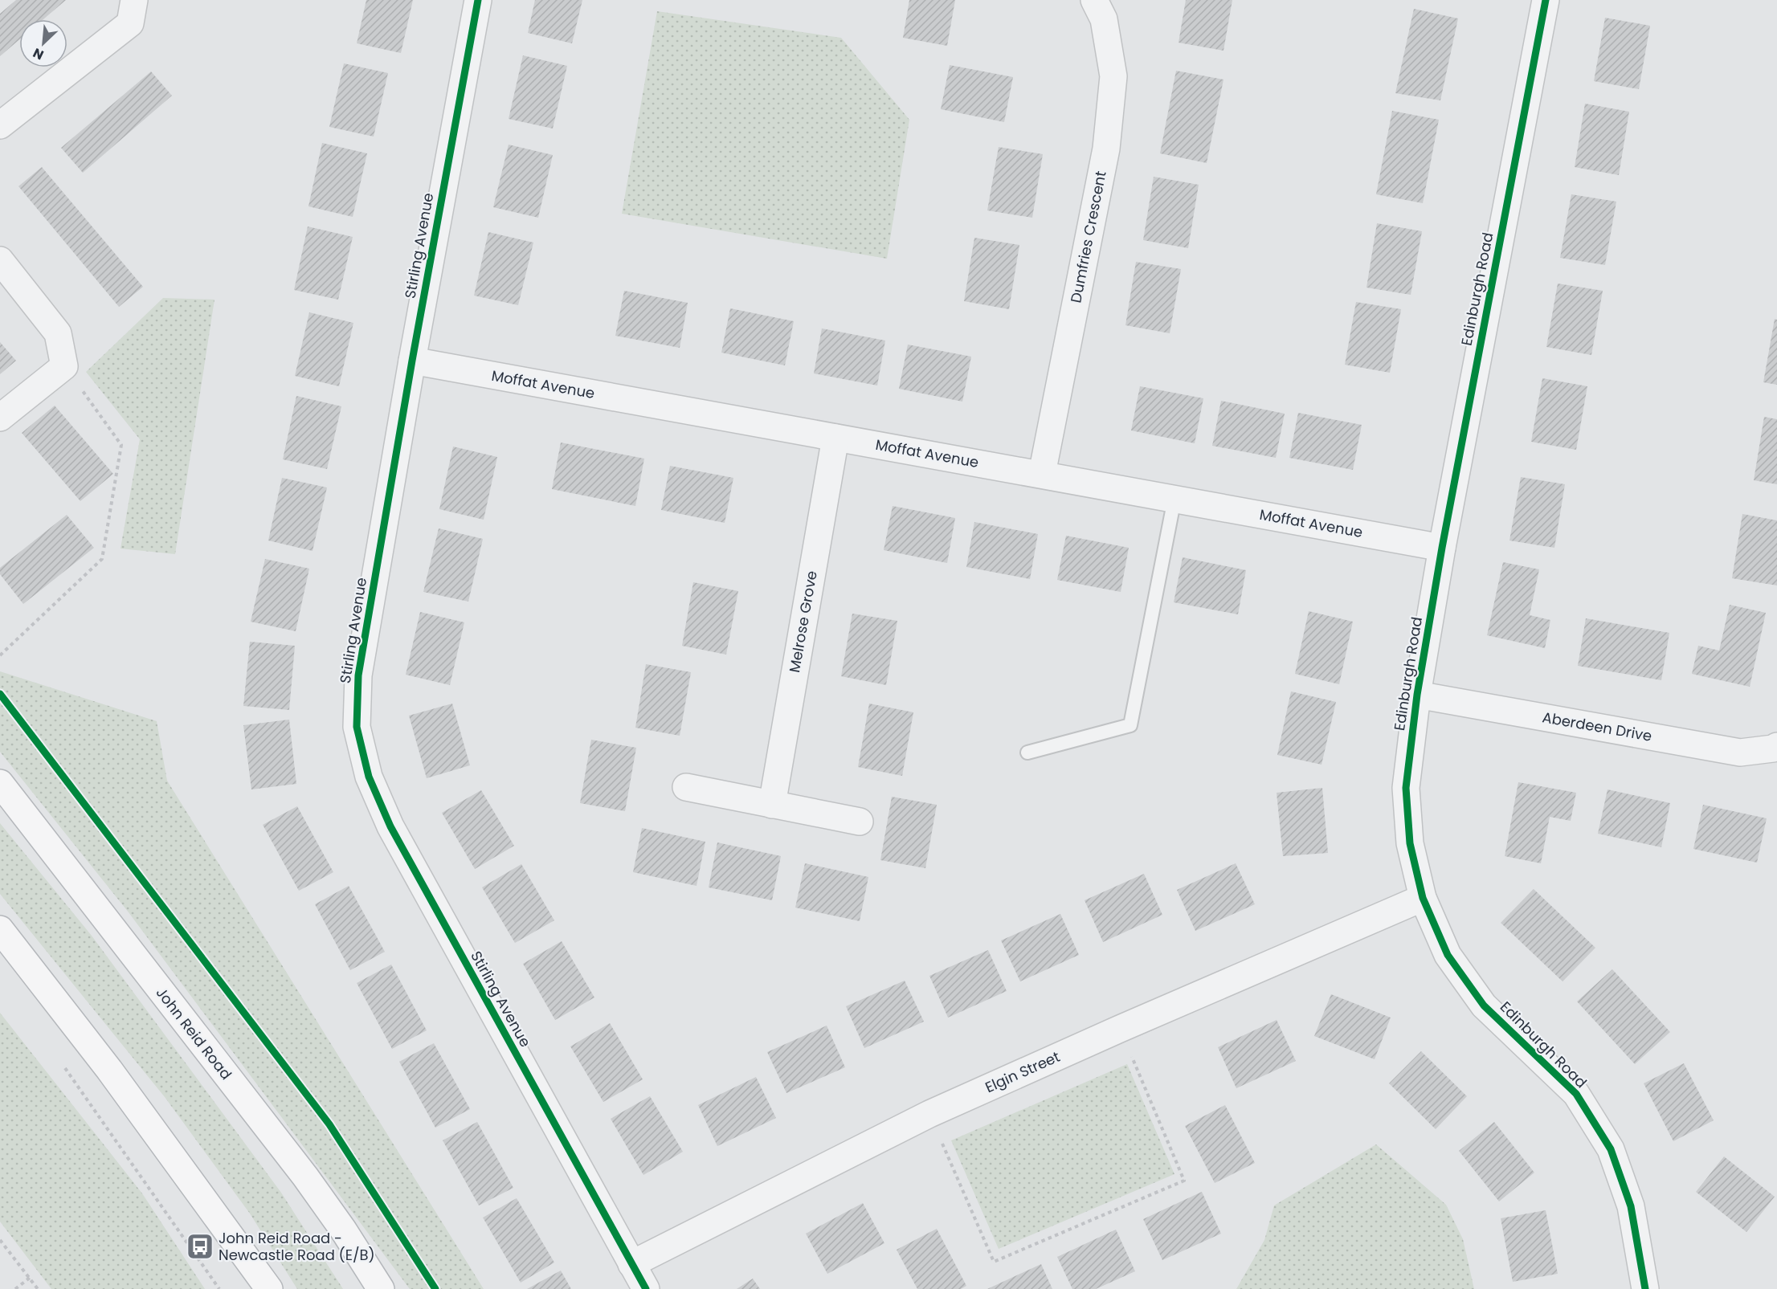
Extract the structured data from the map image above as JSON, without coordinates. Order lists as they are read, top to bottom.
{
  "streets": {
    "highway": ["John Reid Road"],
    "street": [
      "Dumfries Crescent",
      "Stirling Avenue",
      "Edinburgh Road",
      "Moffat Avenue",
      "Melrose Grove",
      "Aberdeen Drive",
      "Elgin Street"
    ]
  },
  "crossings": [
    ["Dumfries Crescent", "Moffat Avenue"],
    ["Stirling Avenue", "Moffat Avenue"],
    ["Stirling Avenue", "Elgin Street"],
    ["Edinburgh Road", "Moffat Avenue"],
    ["Edinburgh Road", "Aberdeen Drive"],
    ["Edinburgh Road", "Elgin Street"],
    ["Moffat Avenue", "Melrose Grove"]
  ],
  "places": {
    "bus stop": ["John Reid Road - Newcastle Road (E/B)"]
  },
  "north": "bottom left"
}
